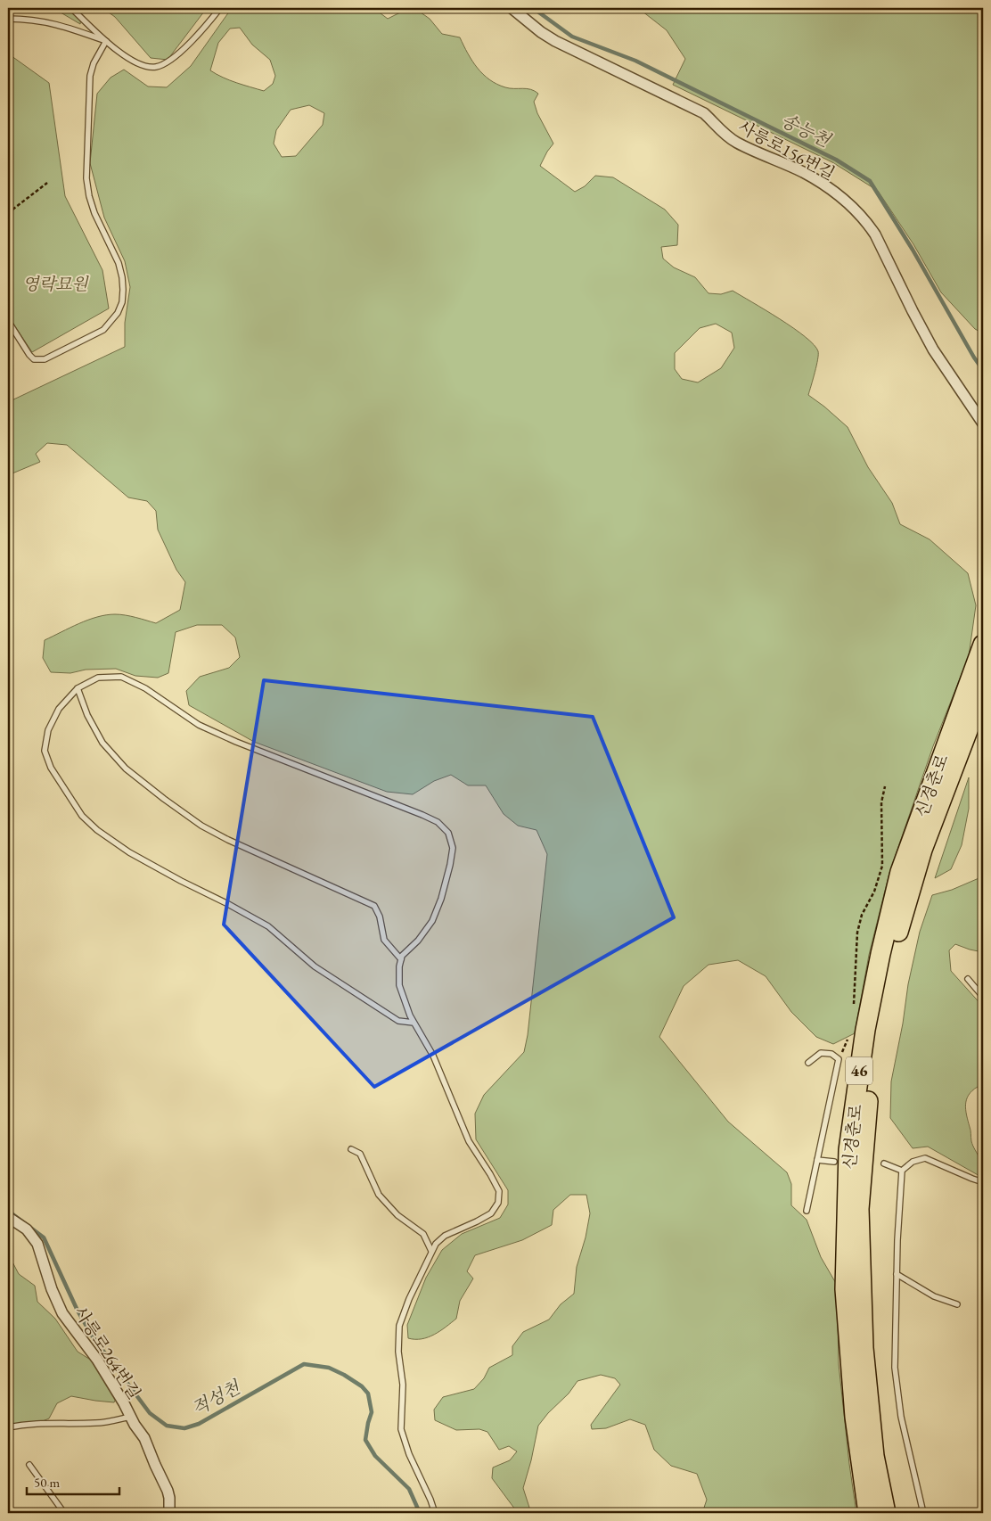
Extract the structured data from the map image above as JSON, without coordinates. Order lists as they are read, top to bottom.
{
  "streets": {
    "highway": ["신경춘로", "46"],
    "street": ["사릉로156번길", "사릉로264번길"]
  },
  "water": ["송능천", "적성천"],
  "parks": ["영락묘원"],
  "scale_bar": "50 m"
}
